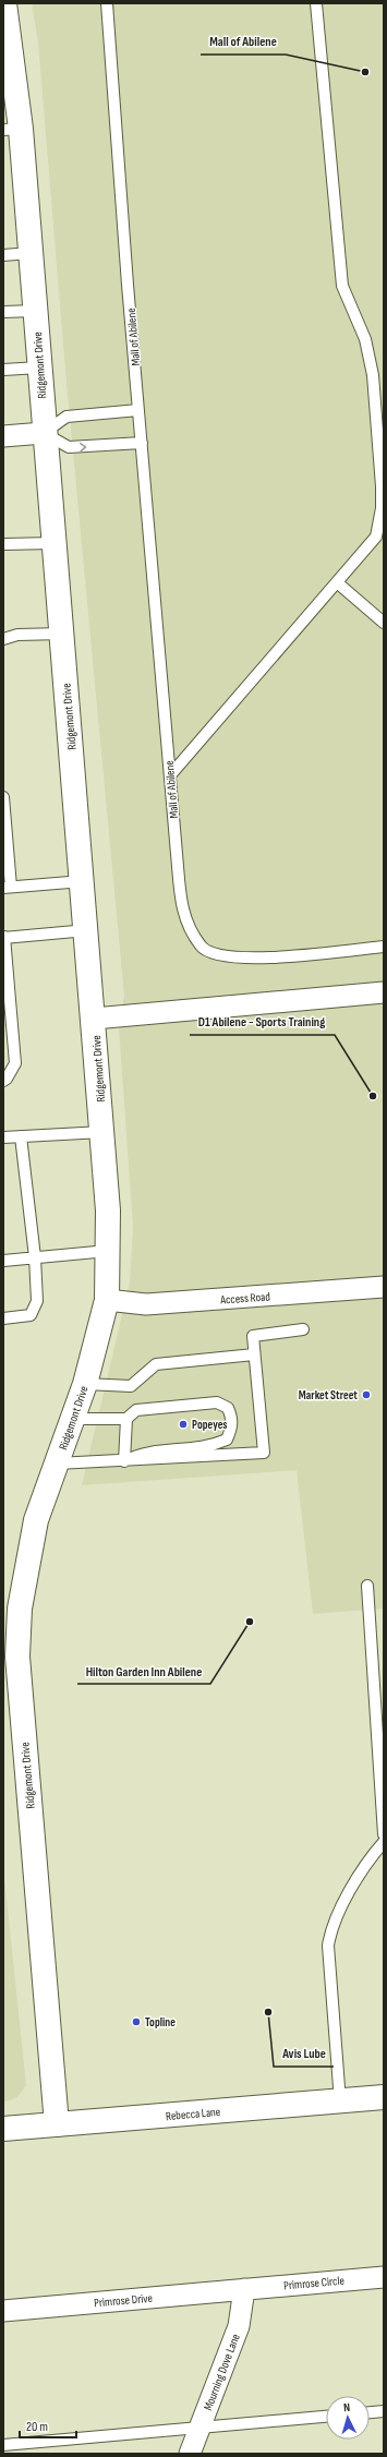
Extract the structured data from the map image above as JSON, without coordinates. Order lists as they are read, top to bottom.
{
  "streets": {
    "street": [
      "Ridgemont Drive",
      "Access Road",
      "Rebecca Lane",
      "Primrose Circle",
      "Primrose Drive",
      "Mourning Dove Lane"
    ],
    "lane": ["Mall of Abilene"]
  },
  "crossings": [
    ["Ridgemont Drive", "Access Road"],
    ["Ridgemont Drive", "Rebecca Lane"],
    ["Primrose Circle", "Primrose Drive"],
    ["Primrose Circle", "Mourning Dove Lane"],
    ["Primrose Drive", "Mourning Dove Lane"]
  ],
  "places": [
    "Mall of Abilene",
    "D1 Abilene - Sports Training",
    "Market Street",
    "Popeyes",
    "Hilton Garden Inn Abilene",
    "Avis Lube",
    "Topline"
  ],
  "scale_bar": "20 m",
  "north": "top"
}
